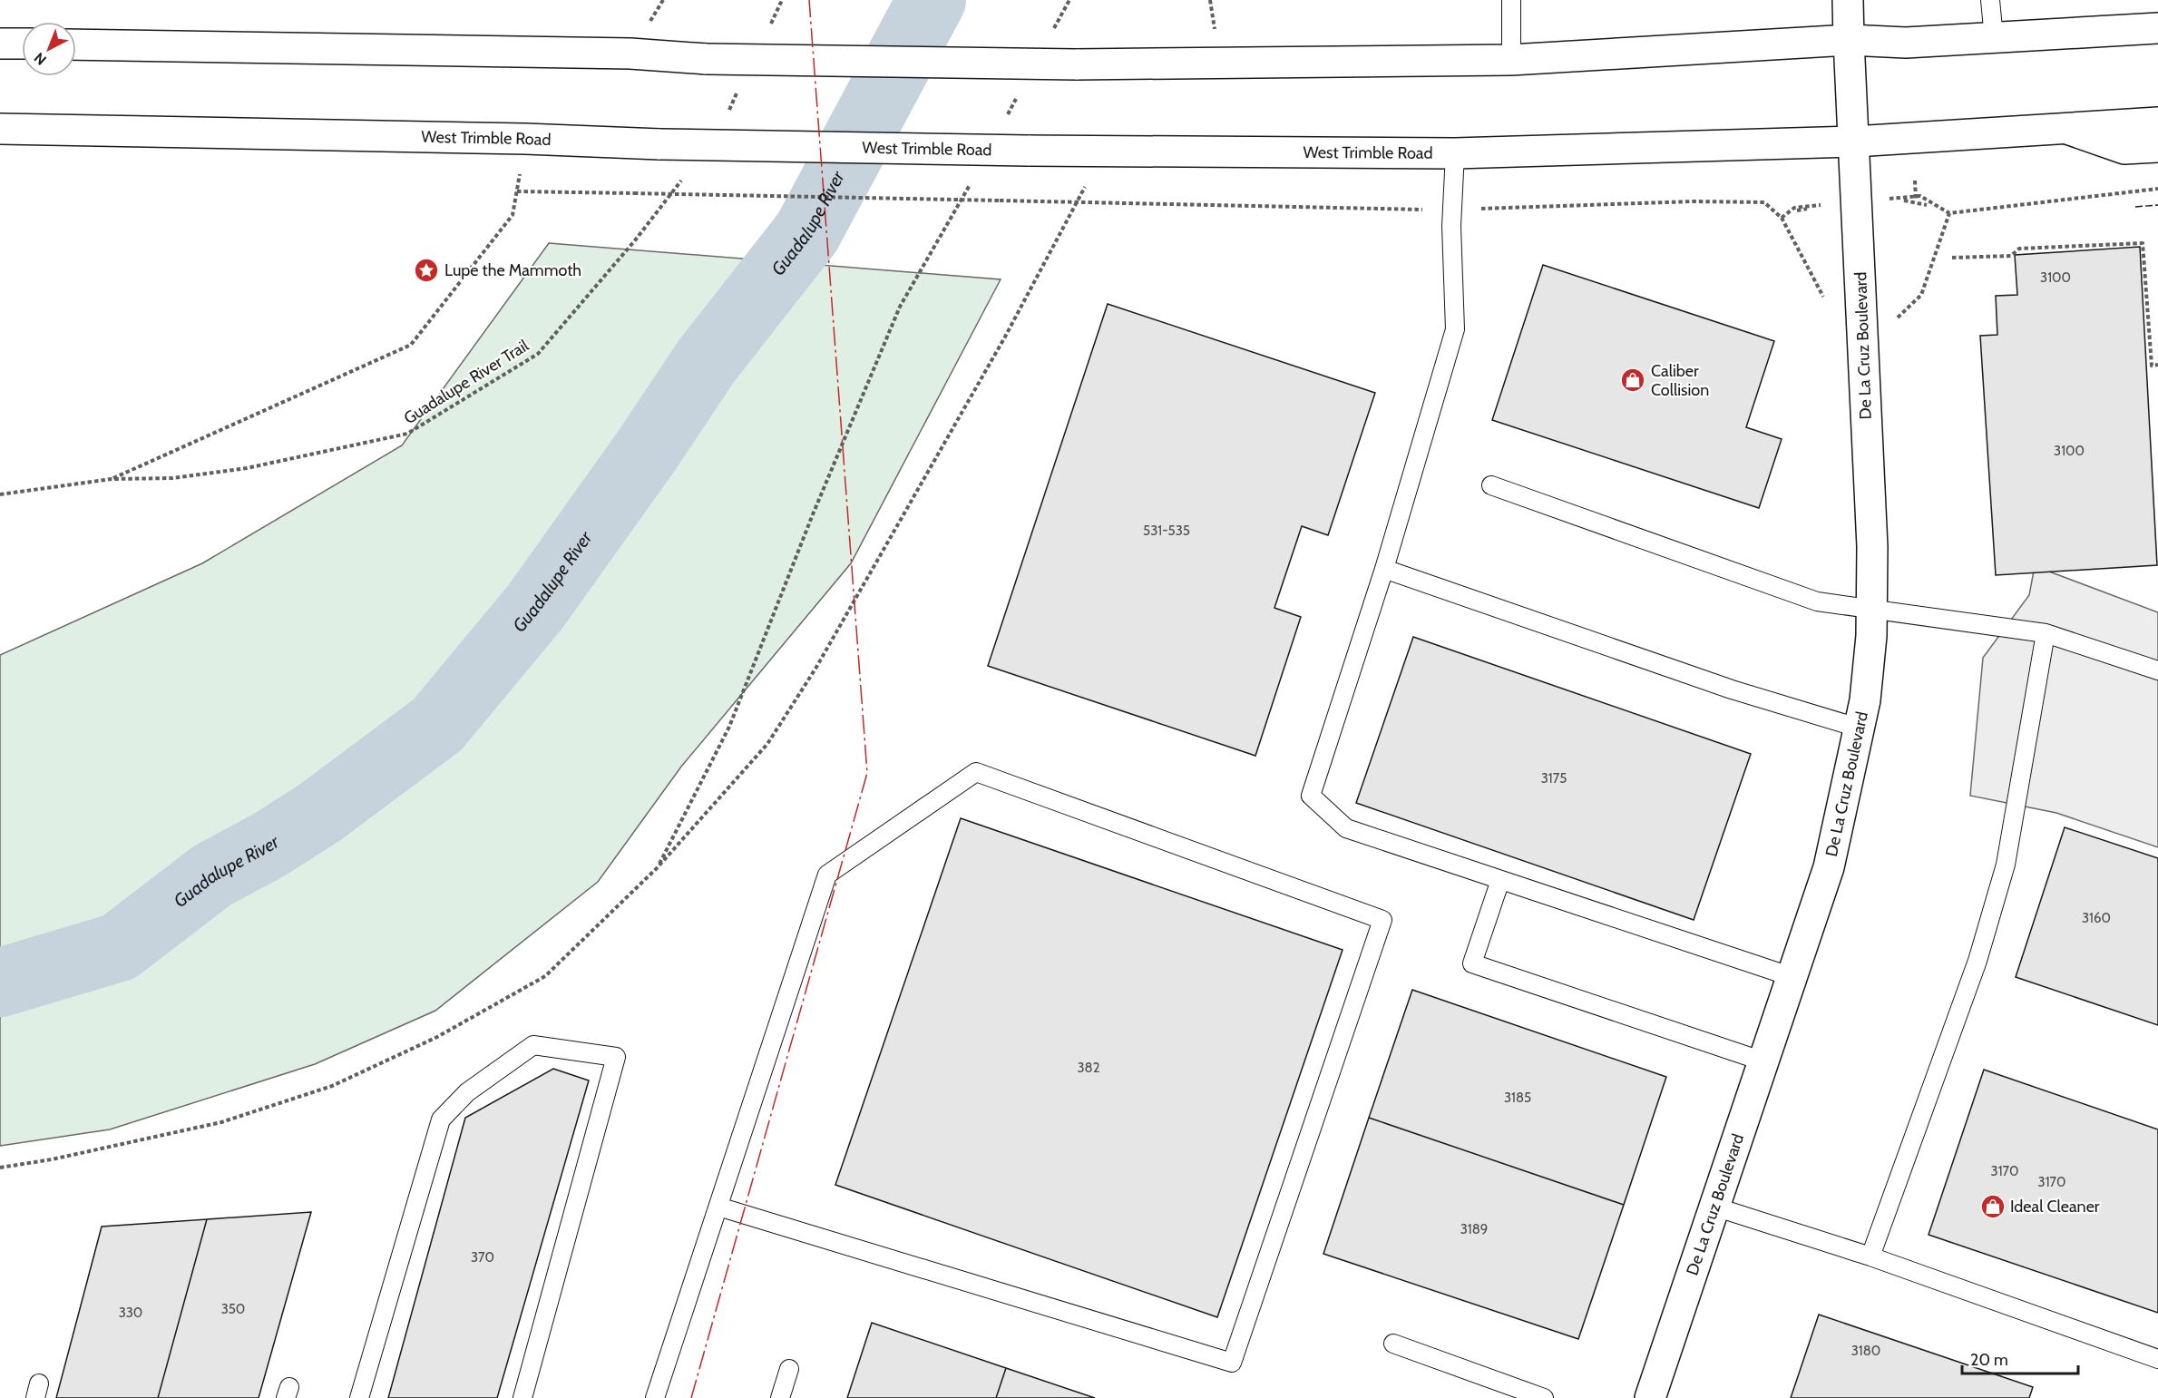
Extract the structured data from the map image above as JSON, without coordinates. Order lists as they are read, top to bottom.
{
  "streets": {
    "main road": ["West Trimble Road", "De La Cruz Boulevard"],
    "path": ["Guadalupe River Trail"]
  },
  "crossings": [
    ["West Trimble Road", "De La Cruz Boulevard"],
    ["West Trimble Road", "Guadalupe River Trail"]
  ],
  "water": ["Guadalupe River"],
  "places": {
    "place": ["Lupe the Mammoth"],
    "shop": ["Caliber Collision", "Ideal Cleaner"]
  },
  "house_numbers": [
    "3100",
    "3100",
    "531-535",
    "3175",
    "3160",
    "382",
    "3185",
    "3170",
    "3170",
    "3189",
    "370",
    "350",
    "330",
    "3180"
  ],
  "scale_bar": "20 m",
  "north": "bottom left"
}
